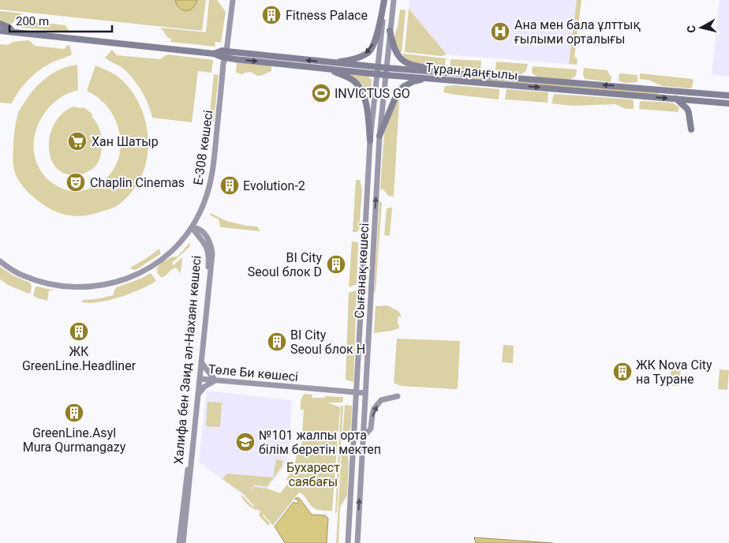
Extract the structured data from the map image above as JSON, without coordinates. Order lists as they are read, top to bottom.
{
  "streets": {
    "main road": ["Тұран даңғылы"],
    "street": [
      "Е-308 көшесі",
      "Сығанақ көшесі",
      "Халифа бен Заид әл-Нахаян көшесі",
      "Төле Би көшесі"
    ]
  },
  "crossings": [
    ["Тұран даңғылы", "Е-308 көшесі"],
    ["Тұран даңғылы", "Сығанақ көшесі"],
    ["Е-308 көшесі", "Халифа бен Заид әл-Нахаян көшесі"],
    ["Сығанақ көшесі", "Төле Би көшесі"],
    ["Халифа бен Заид әл-Нахаян көшесі", "Төле Би көшесі"]
  ],
  "parks": ["Бухарест саябағы"],
  "places": {
    "building": [
      "Fitness Palace",
      "Evolution-2",
      "BI City Seoul блок D",
      "ЖК GreenLine.Headliner",
      "BI City Seoul блок H",
      "ЖК Nova City на Туране",
      "GreenLine.Asyl Mura Qurmangazy"
    ],
    "hospital": ["Ана мен бала ұлттық ғылыми орталығы"],
    "sports": ["INVICTUS GO"],
    "supermarket": ["Хан Шатыр"],
    "theatre": ["Chaplin Cinemas"],
    "school or university": ["№101 жалпы орта білім беретін мектеп"]
  },
  "scale_bar": "200 m",
  "north": "left"
}
